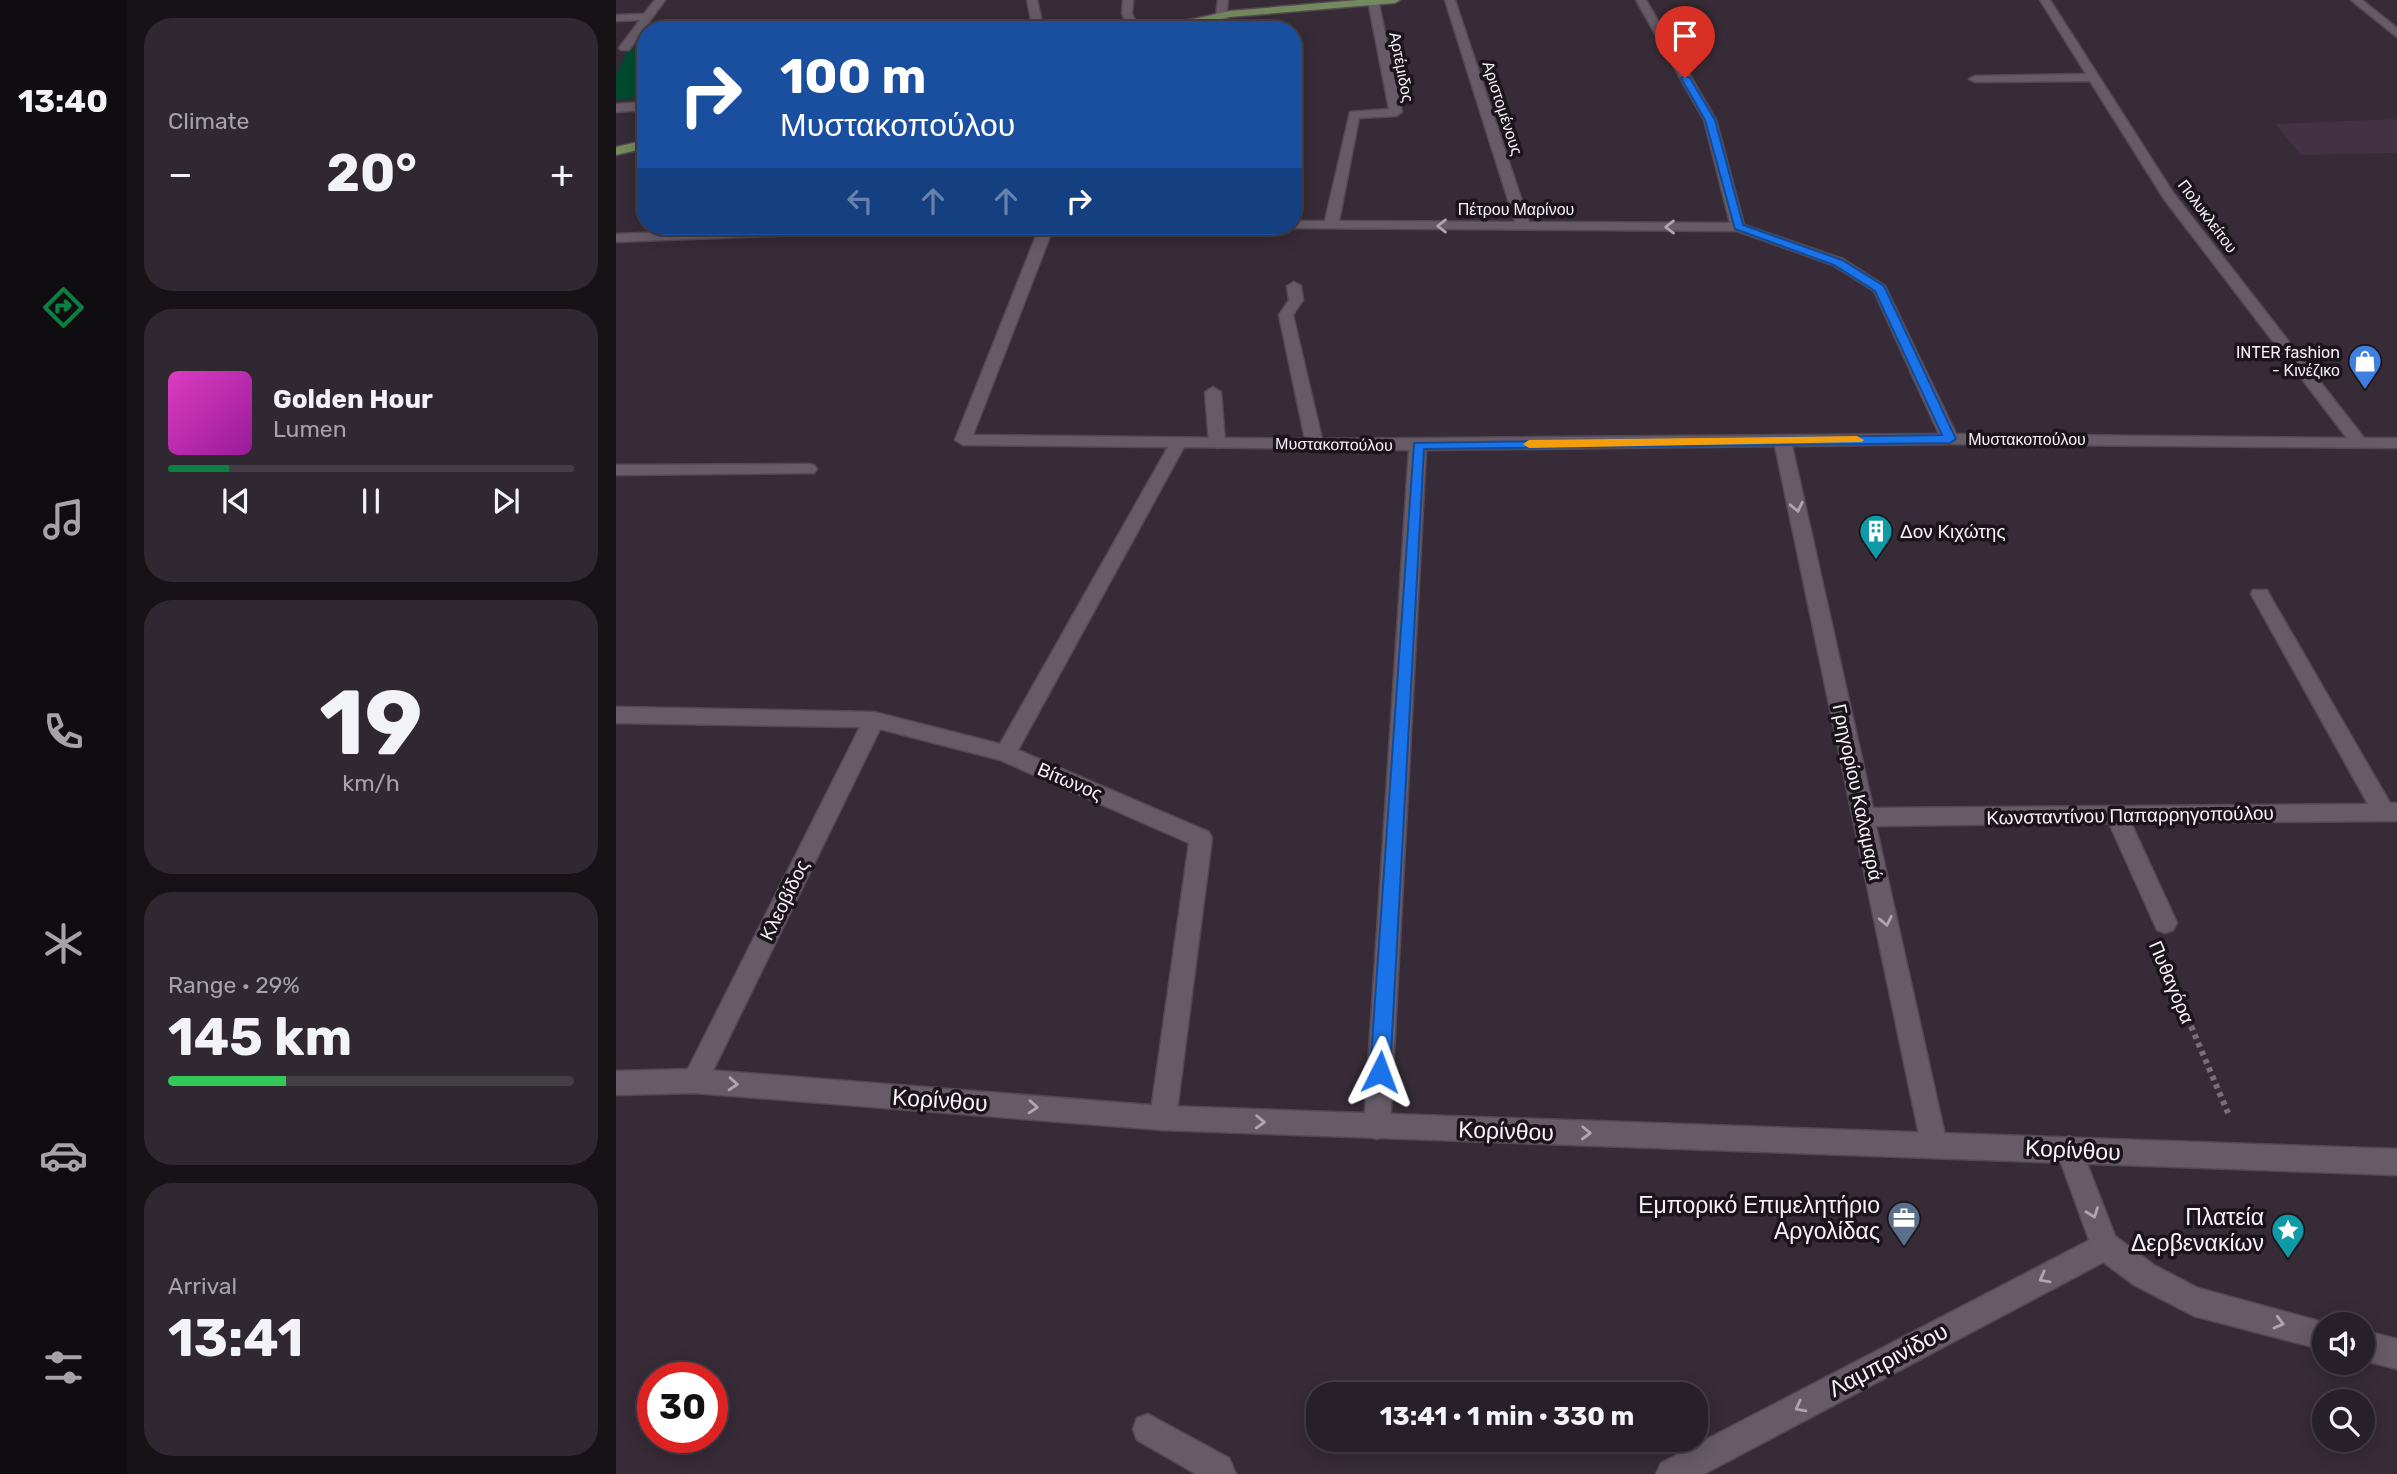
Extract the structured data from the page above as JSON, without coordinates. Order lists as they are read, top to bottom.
{
  "streets": {
    "street": [
      "Αρτέμιδος",
      "Αριστομένους",
      "Πέτρου Μαρίνου",
      "Πολυκλείτου",
      "Μυστακοπούλου",
      "Βίτωνος",
      "Γρηγορίου Καλαμαρά",
      "Κωνσταντίνου Παπαρρηγοπούλου",
      "Κλεοβίδος",
      "Πυθαγόρα",
      "Κορίνθου",
      "Λαμπρινίδου"
    ]
  },
  "crossings": [
    ["Αρτέμιδος", "Πέτρου Μαρίνου"],
    ["Αριστομένους", "Πέτρου Μαρίνου"],
    ["Πέτρου Μαρίνου", "Μυστακοπούλου"],
    ["Πολυκλείτου", "Μυστακοπούλου"],
    ["Μυστακοπούλου", "Γρηγορίου Καλαμαρά"],
    ["Βίτωνος", "Κορίνθου"],
    ["Γρηγορίου Καλαμαρά", "Κωνσταντίνου Παπαρρηγοπούλου"],
    ["Γρηγορίου Καλαμαρά", "Κορίνθου"],
    ["Κωνσταντίνου Παπαρρηγοπούλου", "Πυθαγόρα"],
    ["Κλεοβίδος", "Κορίνθου"],
    ["Πυθαγόρα", "Κορίνθου"]
  ],
  "one_way": [
    "Πέτρου Μαρίνου",
    "Γρηγορίου Καλαμαρά",
    "Κορίνθου",
    "Λαμπρινίδου"
  ],
  "places": {
    "shop": ["INTER fashion - Κινέζικο"],
    "building": ["Δον Κιχώτης"],
    "office": ["Εμπορικό Επιμελητήριο Αργολίδας"],
    "place": ["Πλατεία Δερβενακίων"]
  },
  "page": {
    "tabs": "13:40",
    "tile": [
      "Climate",
      ["19", "km/h"],
      ["Range · 29%", "145 km"],
      ["Arrival", "13:41"]
    ],
    "turn": ["100 m", "Μυστακοπούλου"],
    "heat": ["−", "20°", "+"],
    "song": ["Golden Hour", "Lumen"],
    "limit": "30",
    "trip": "13:41 · 1 min · 330 m"
  }
}
